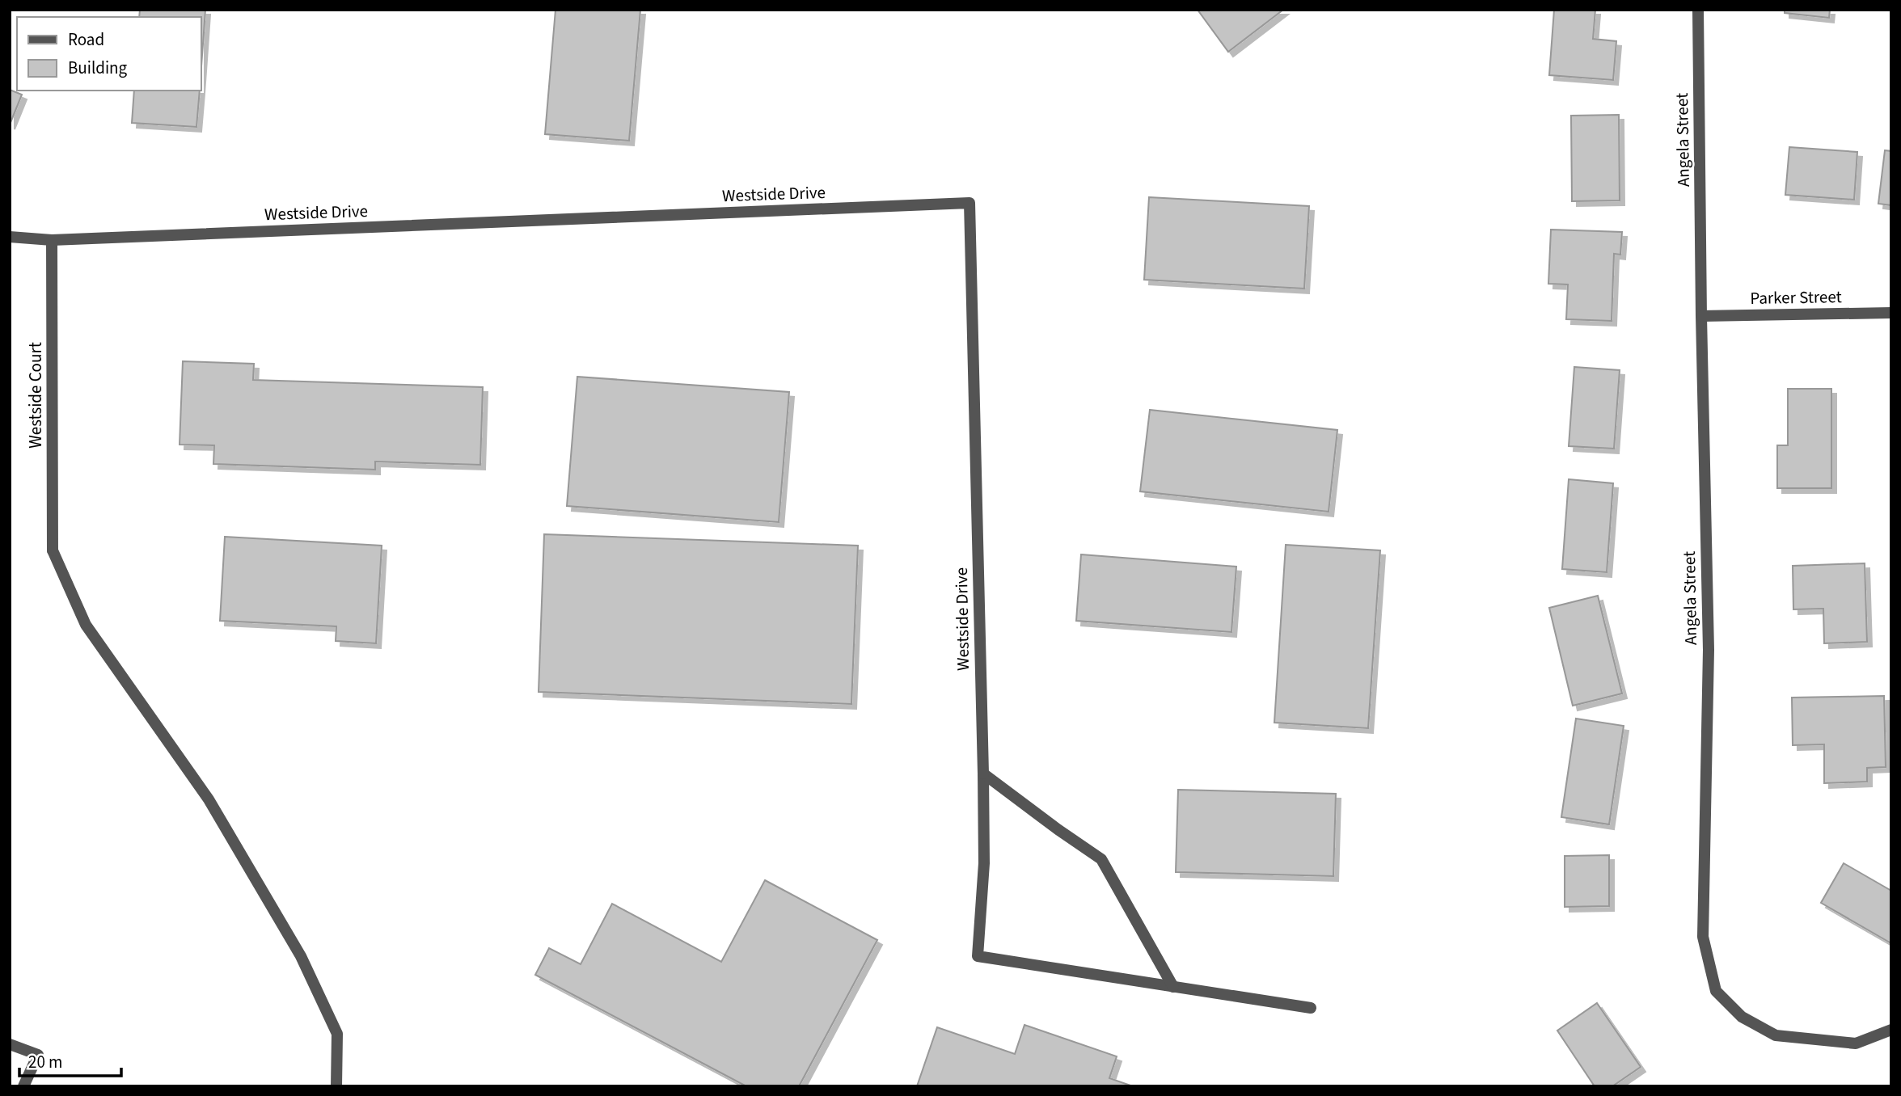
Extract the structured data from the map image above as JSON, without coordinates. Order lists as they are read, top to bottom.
{
  "streets": {
    "street": [
      "Angela Street",
      "Westside Drive",
      "Parker Street",
      "Westside Court"
    ]
  },
  "crossings": [
    ["Angela Street", "Parker Street"],
    ["Westside Drive", "Westside Court"]
  ],
  "legend": ["Road", "Building"],
  "scale_bar": "20 m"
}
